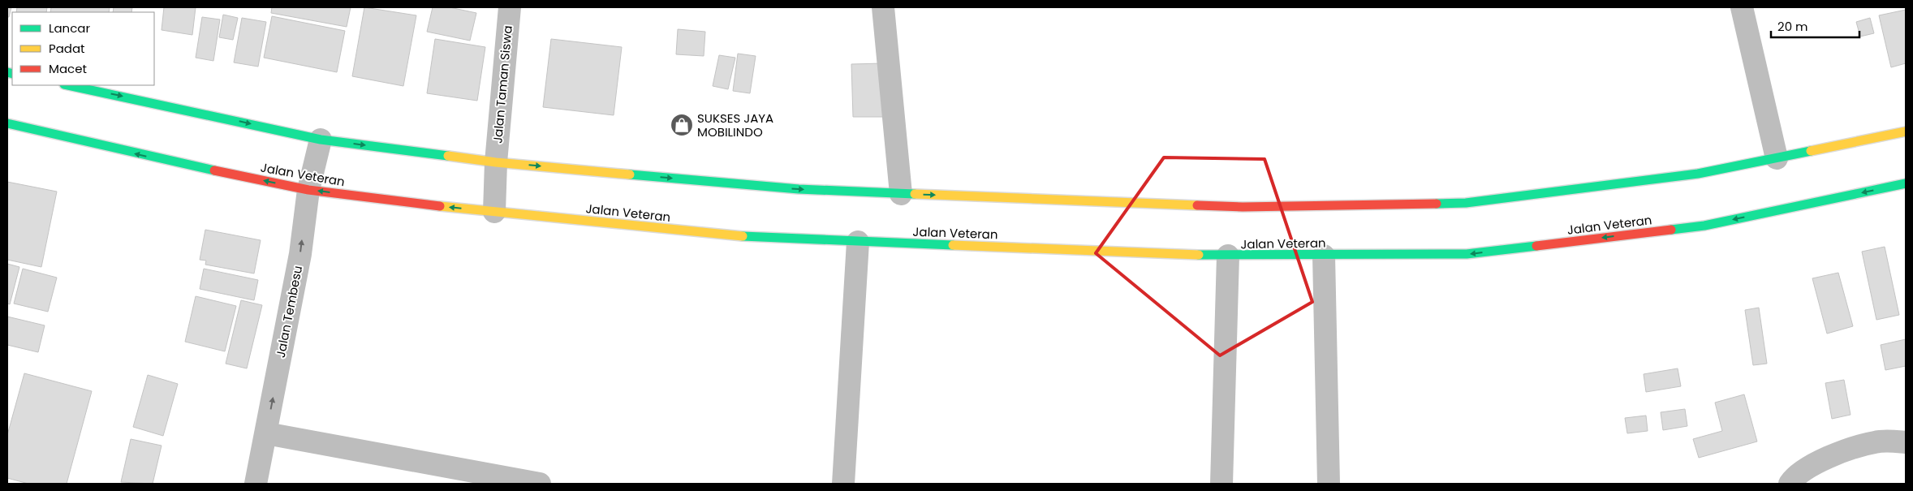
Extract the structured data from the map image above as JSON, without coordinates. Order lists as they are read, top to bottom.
{
  "streets": {
    "highway": ["Jalan Veteran"],
    "street": ["Jalan Taman Siswa", "Jalan Tembesu"]
  },
  "crossings": [
    ["Jalan Taman Siswa", "Jalan Veteran"],
    ["Jalan Veteran", "Jalan Tembesu"]
  ],
  "one_way": ["Jalan Tembesu"],
  "places": {
    "shop": ["SUKSES JAYA MOBILINDO"]
  },
  "legend": ["Lancar", "Padat", "Macet"],
  "scale_bar": "20 m"
}
